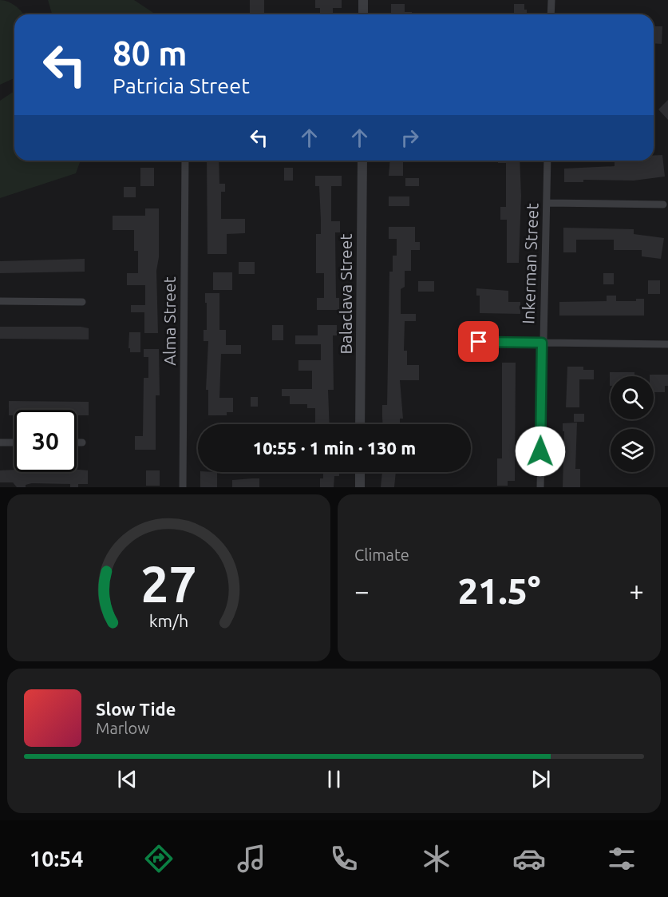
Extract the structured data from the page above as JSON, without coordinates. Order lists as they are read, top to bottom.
{
  "streets": {
    "street": ["Inkerman Street", "Balaclava Street", "Alma Street"]
  },
  "page": {
    "turn": ["80 m", "Patricia Street"],
    "limit": "30",
    "trip": "10:55 · 1 min · 130 m",
    "tile": "Climate",
    "heat": ["−", "21.5°", "+"],
    "song": ["Slow Tide", "Marlow"],
    "tabs": "10:54",
    "gauge": ["27", "km/h"]
  }
}
